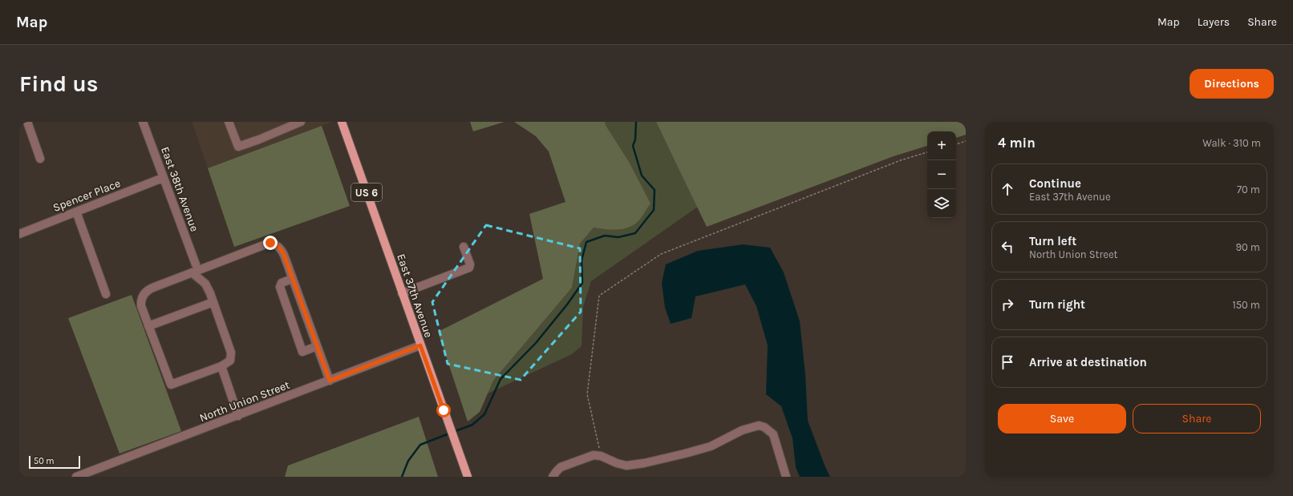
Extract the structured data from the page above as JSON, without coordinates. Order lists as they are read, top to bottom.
{
  "streets": {
    "main road": ["US 6", "East 37th Avenue"],
    "street": ["East 38th Avenue", "Spencer Place", "North Union Street"]
  },
  "crossings": [
    ["East 38th Avenue", "Spencer Place"],
    ["East 37th Avenue", "North Union Street"]
  ],
  "scale_bar": "50 m",
  "page": {
    "header": "Map",
    "nav": ["Map", "Layers", "Share"],
    "buttons": [
      "Directions",
      ["Save", "Share"]
    ],
    "title": "Find us",
    "heading": ["4 min", "Walk · 310 m"],
    "map_buttons": ["+", "−"],
    "list": [
      ["Continue", "East 37th Avenue", "70 m"],
      ["Turn left", "North Union Street", "90 m"],
      ["Turn right", "150 m"],
      "Arrive at destination"
    ],
    "scale": "50 m"
  }
}
